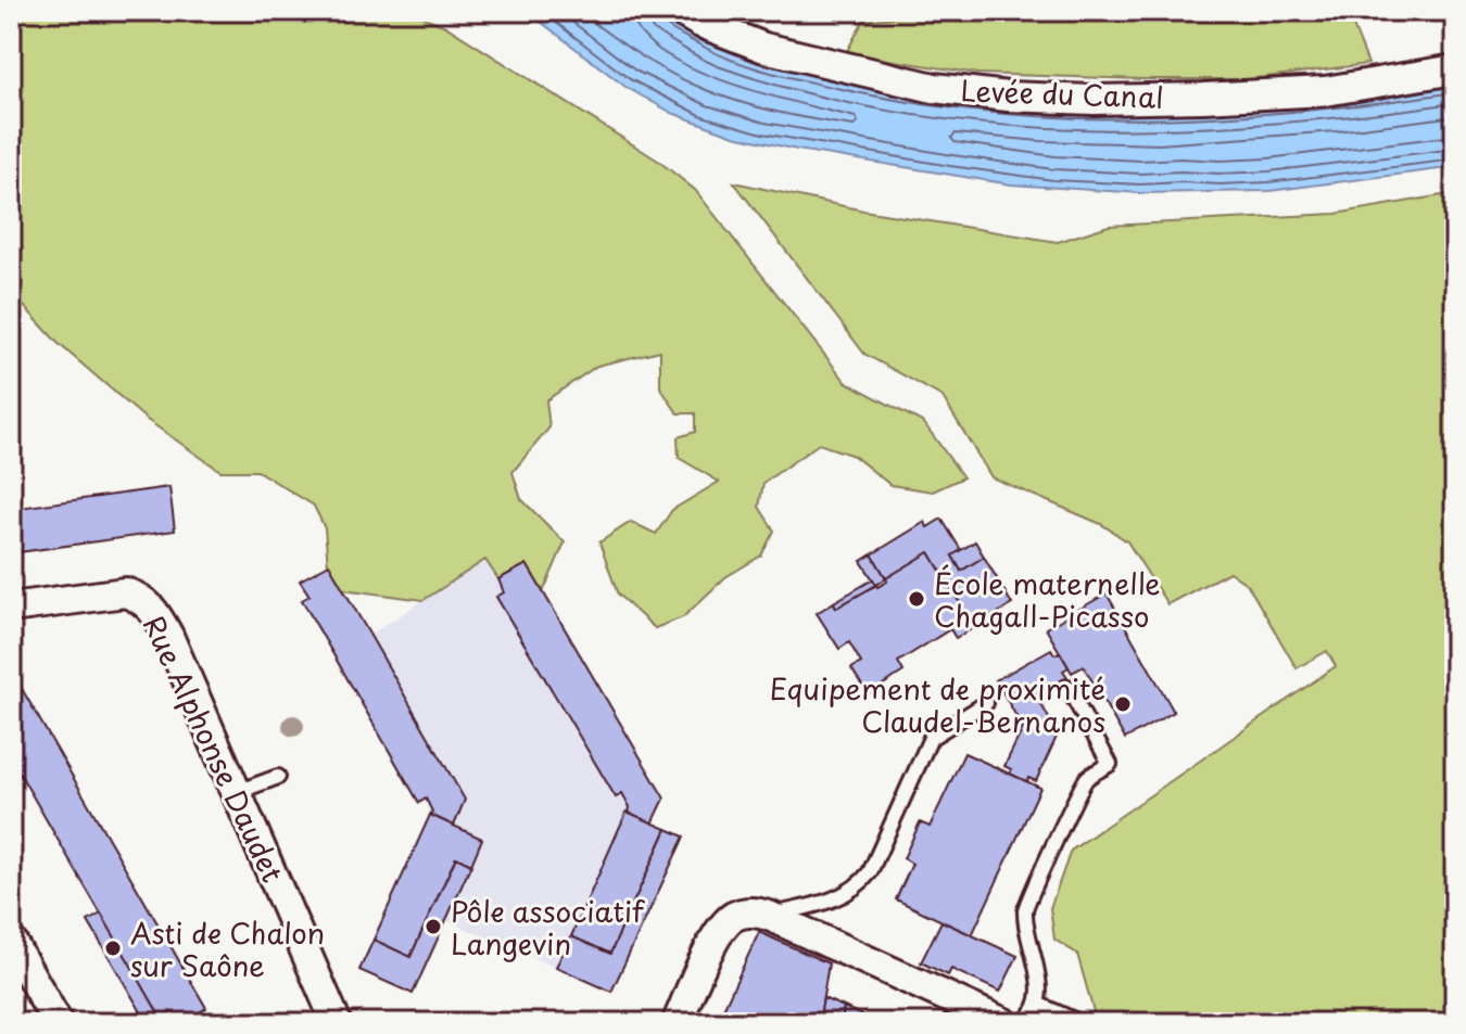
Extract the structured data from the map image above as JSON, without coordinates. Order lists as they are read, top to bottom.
{
  "streets": {
    "street": ["Levée du Canal", "Rue Alphonse Daudet"]
  },
  "places": [
    "École maternelle Chagall-Picasso",
    "Equipement de proximité Claudel-Bernanos",
    "Pôle associatif Langevin",
    "Asti de Chalon sur Saône"
  ]
}
